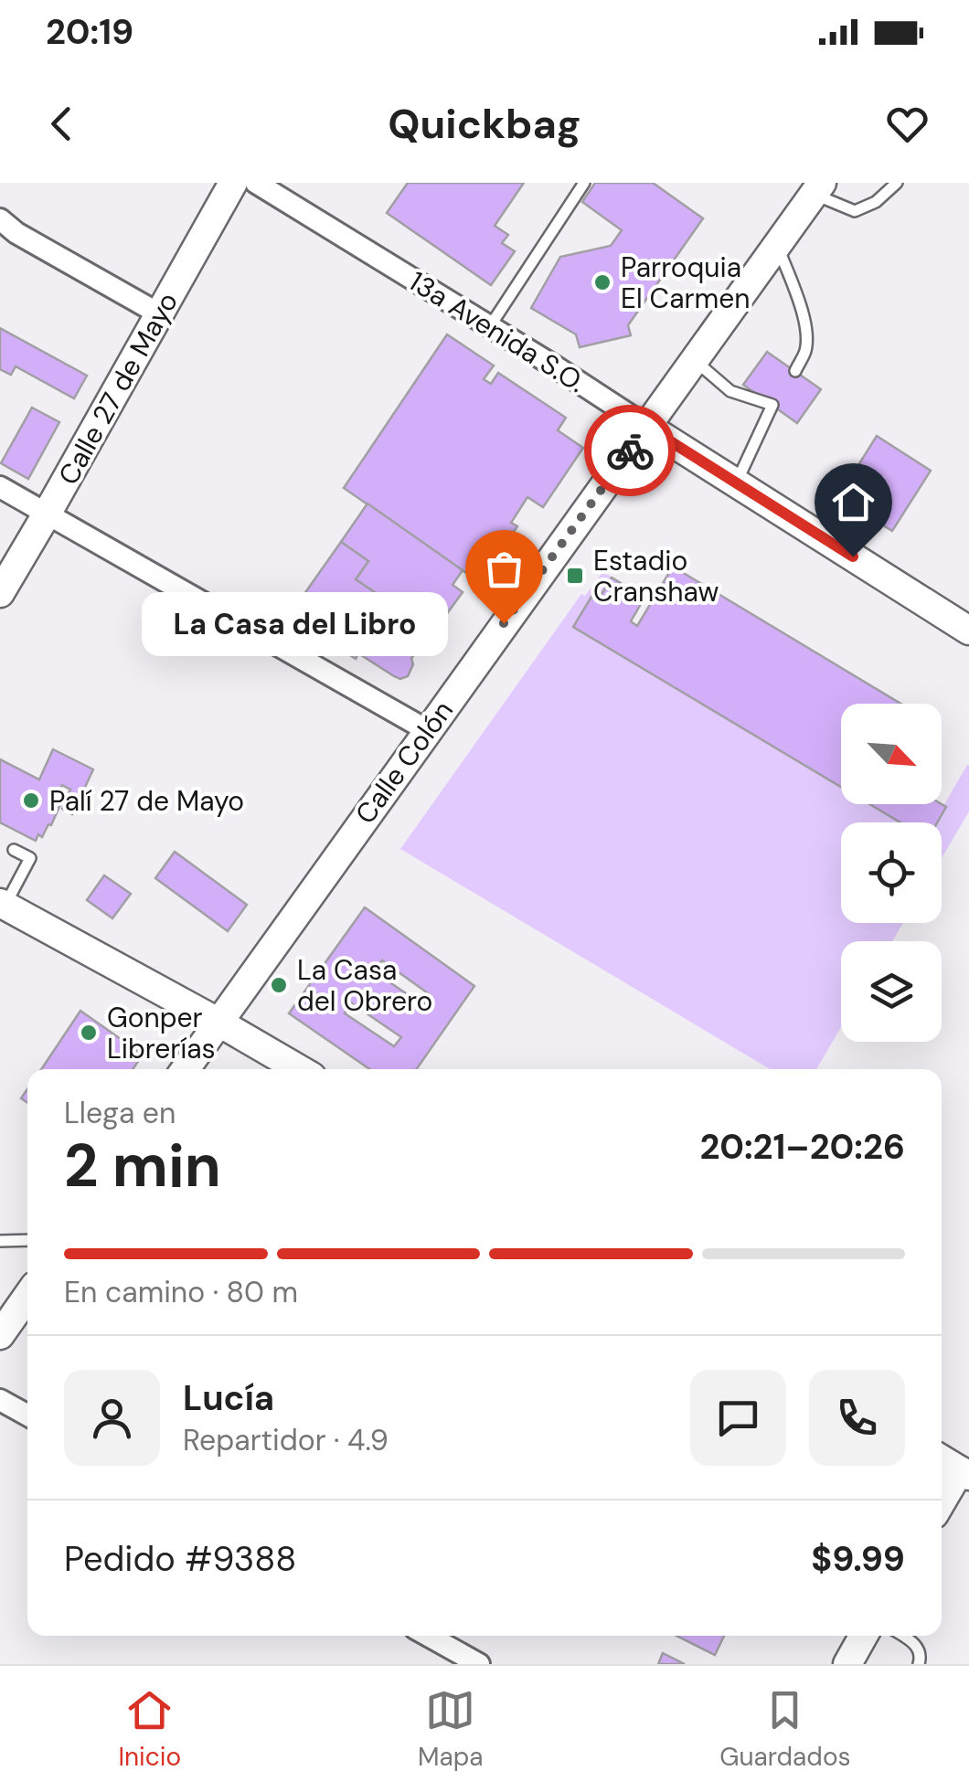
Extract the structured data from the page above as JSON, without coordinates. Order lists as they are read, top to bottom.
{
  "streets": {
    "main road": ["13a Avenida S.O.", "Calle 27 de Mayo", "Calle Colón"]
  },
  "crossings": [
    ["13a Avenida S.O.", "Calle Colón"]
  ],
  "places": {
    "other": [
      "Parroquia El Carmen",
      "La Casa del Libro",
      "Palí 27 de Mayo",
      "La Casa del Obrero",
      "Gonper Librerías"
    ],
    "transit": ["Estadio Cranshaw"]
  },
  "north": "bottom right",
  "page": {
    "status": "20:19",
    "header": "Quickbag",
    "bubble": "La Casa del Libro",
    "heading": ["2 min", "Llega en", "20:21–20:26"],
    "panel": [
      "Lucía",
      "Repartidor · 4.9",
      "Pedido #9388",
      "$9.99"
    ],
    "bar": "En camino · 80 m",
    "tabs": ["Inicio", "Mapa", "Guardados"]
  }
}
